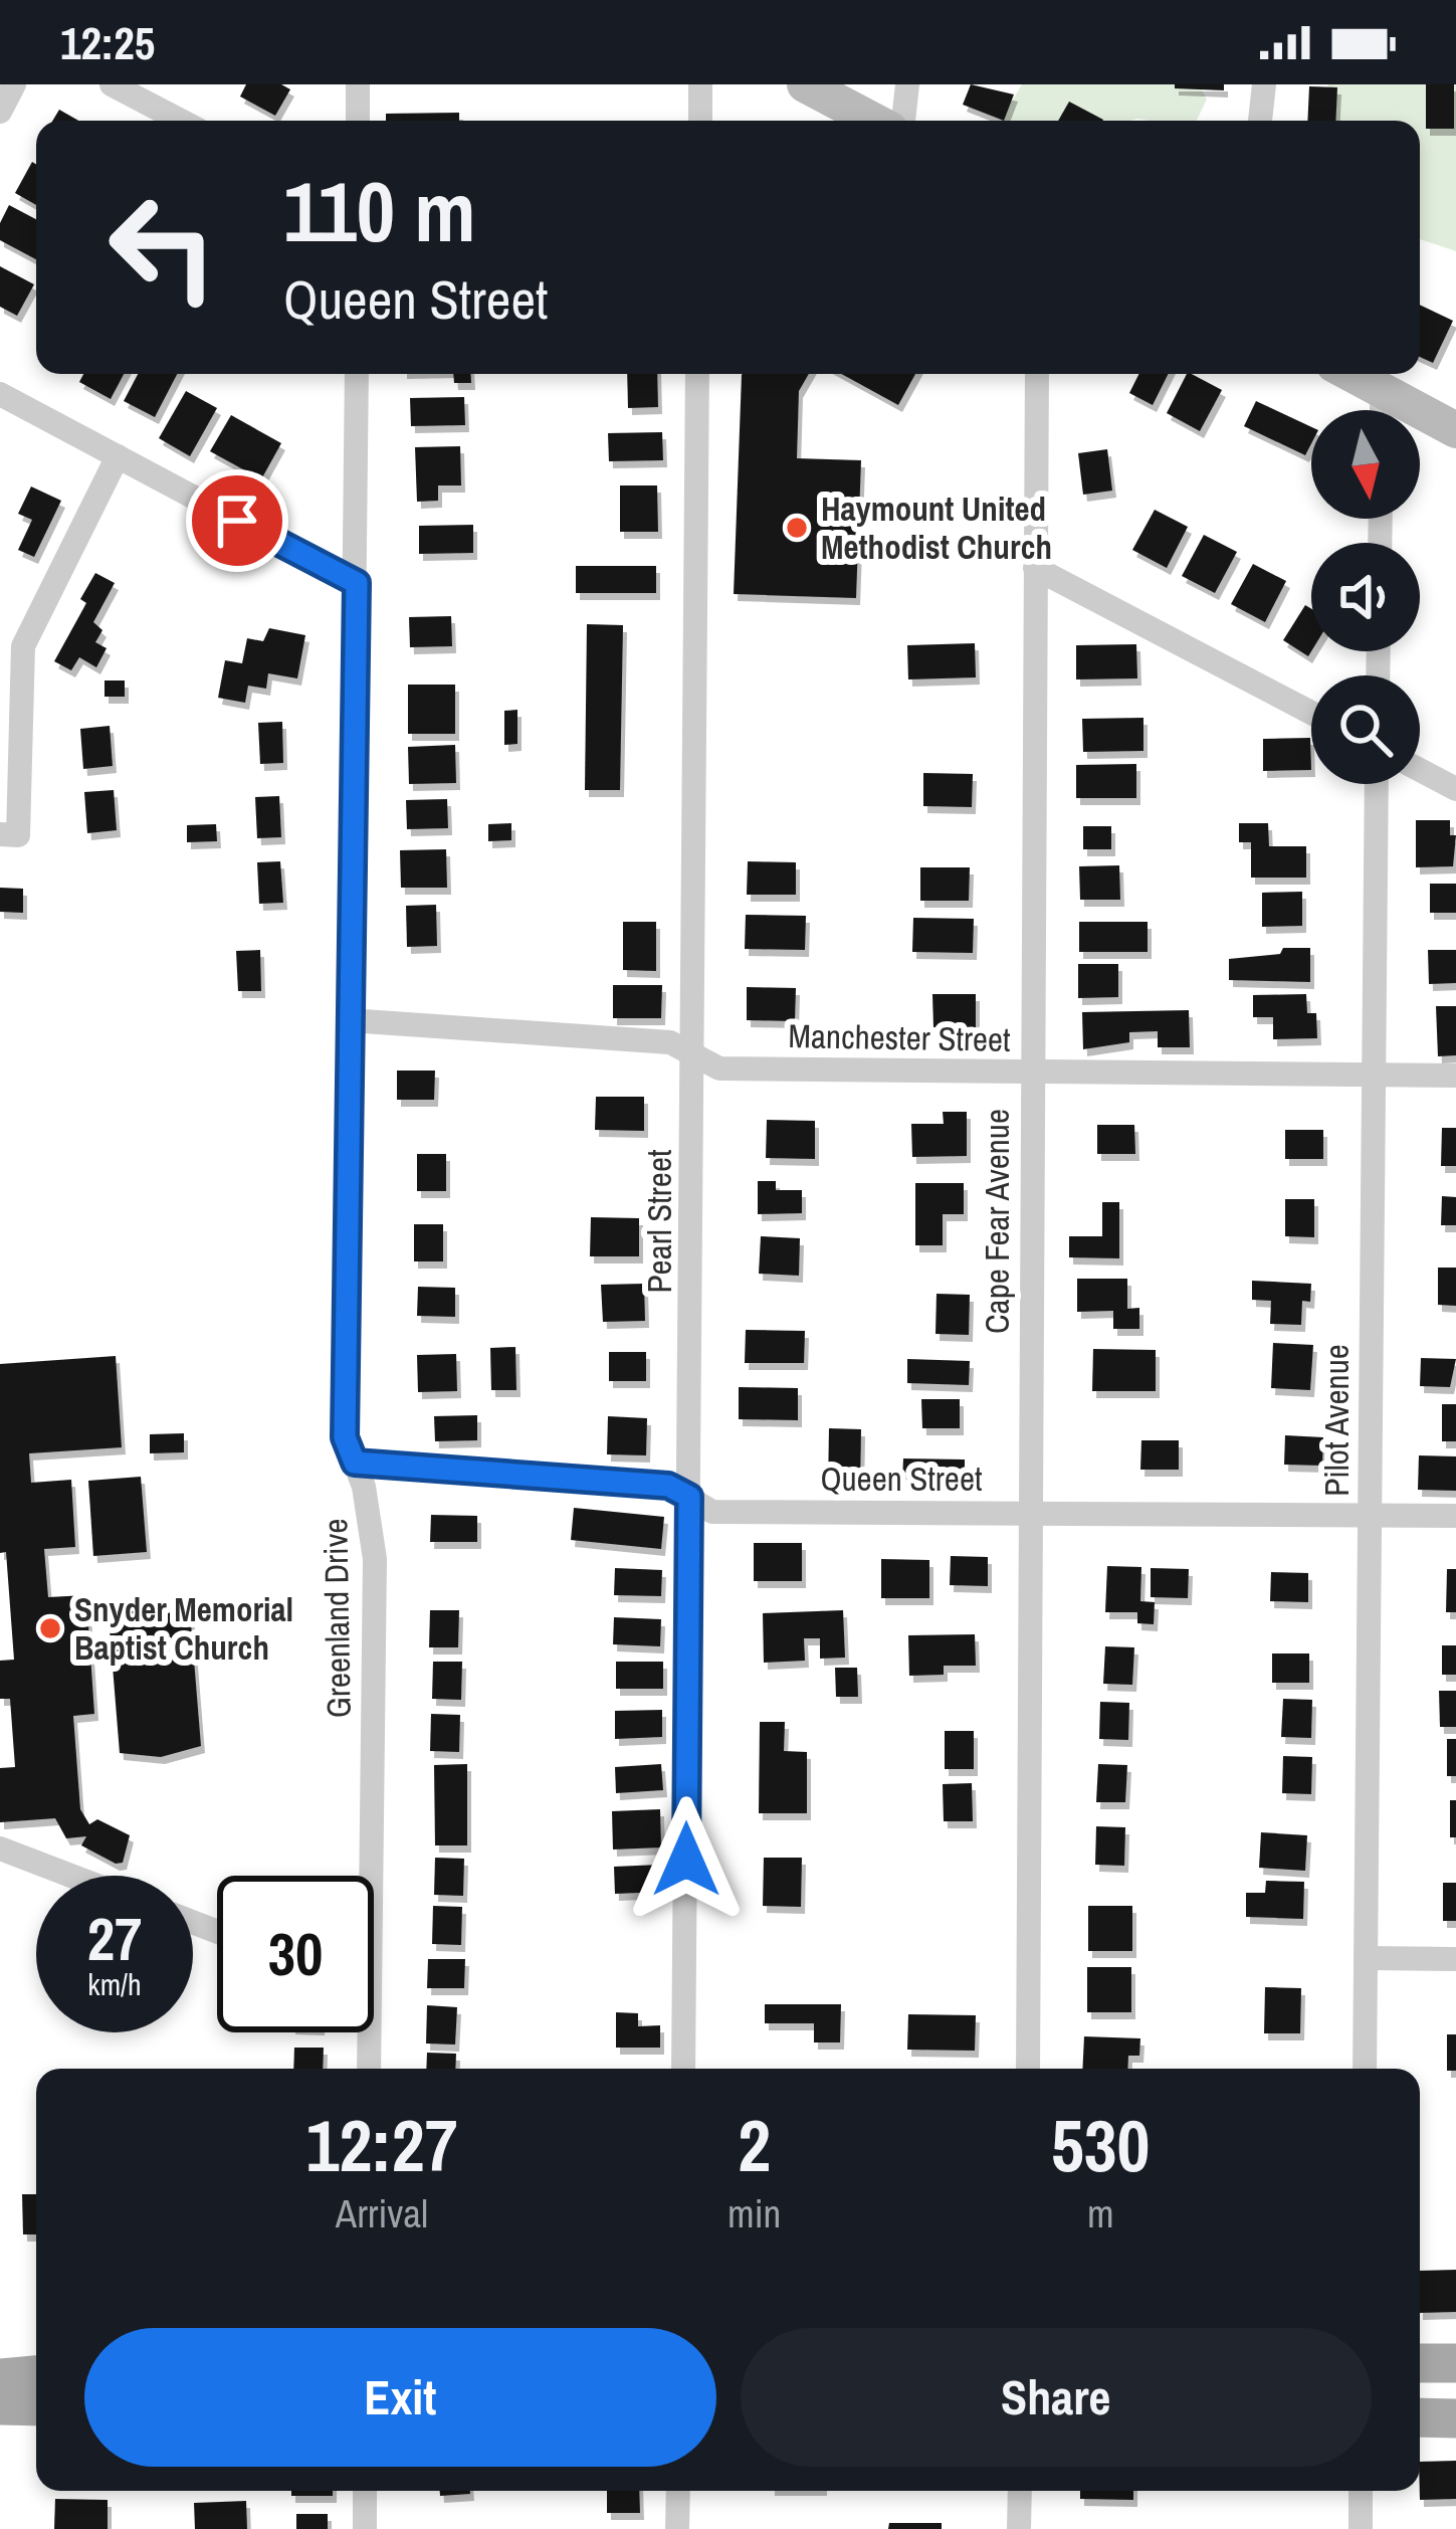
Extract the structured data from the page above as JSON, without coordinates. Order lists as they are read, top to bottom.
{
  "streets": {
    "street": [
      "Manchester Street",
      "Pearl Street",
      "Cape Fear Avenue",
      "Pilot Avenue",
      "Queen Street",
      "Greenland Drive"
    ]
  },
  "crossings": [
    ["Manchester Street", "Pearl Street"],
    ["Manchester Street", "Cape Fear Avenue"],
    ["Manchester Street", "Pilot Avenue"],
    ["Manchester Street", "Greenland Drive"],
    ["Pearl Street", "Queen Street"],
    ["Cape Fear Avenue", "Queen Street"],
    ["Pilot Avenue", "Queen Street"],
    ["Queen Street", "Greenland Drive"]
  ],
  "places": ["Haymount United Methodist Church", "Snyder Memorial Baptist Church"],
  "north": "bottom",
  "page": {
    "status": "12:25",
    "turn": ["110 m", "Queen Street"],
    "speed": "27 km/h",
    "limit": "30",
    "eta": [
      "12:27",
      "Arrival",
      "2",
      "min",
      "530",
      "m"
    ],
    "buttons": ["Exit", "Share"]
  }
}
